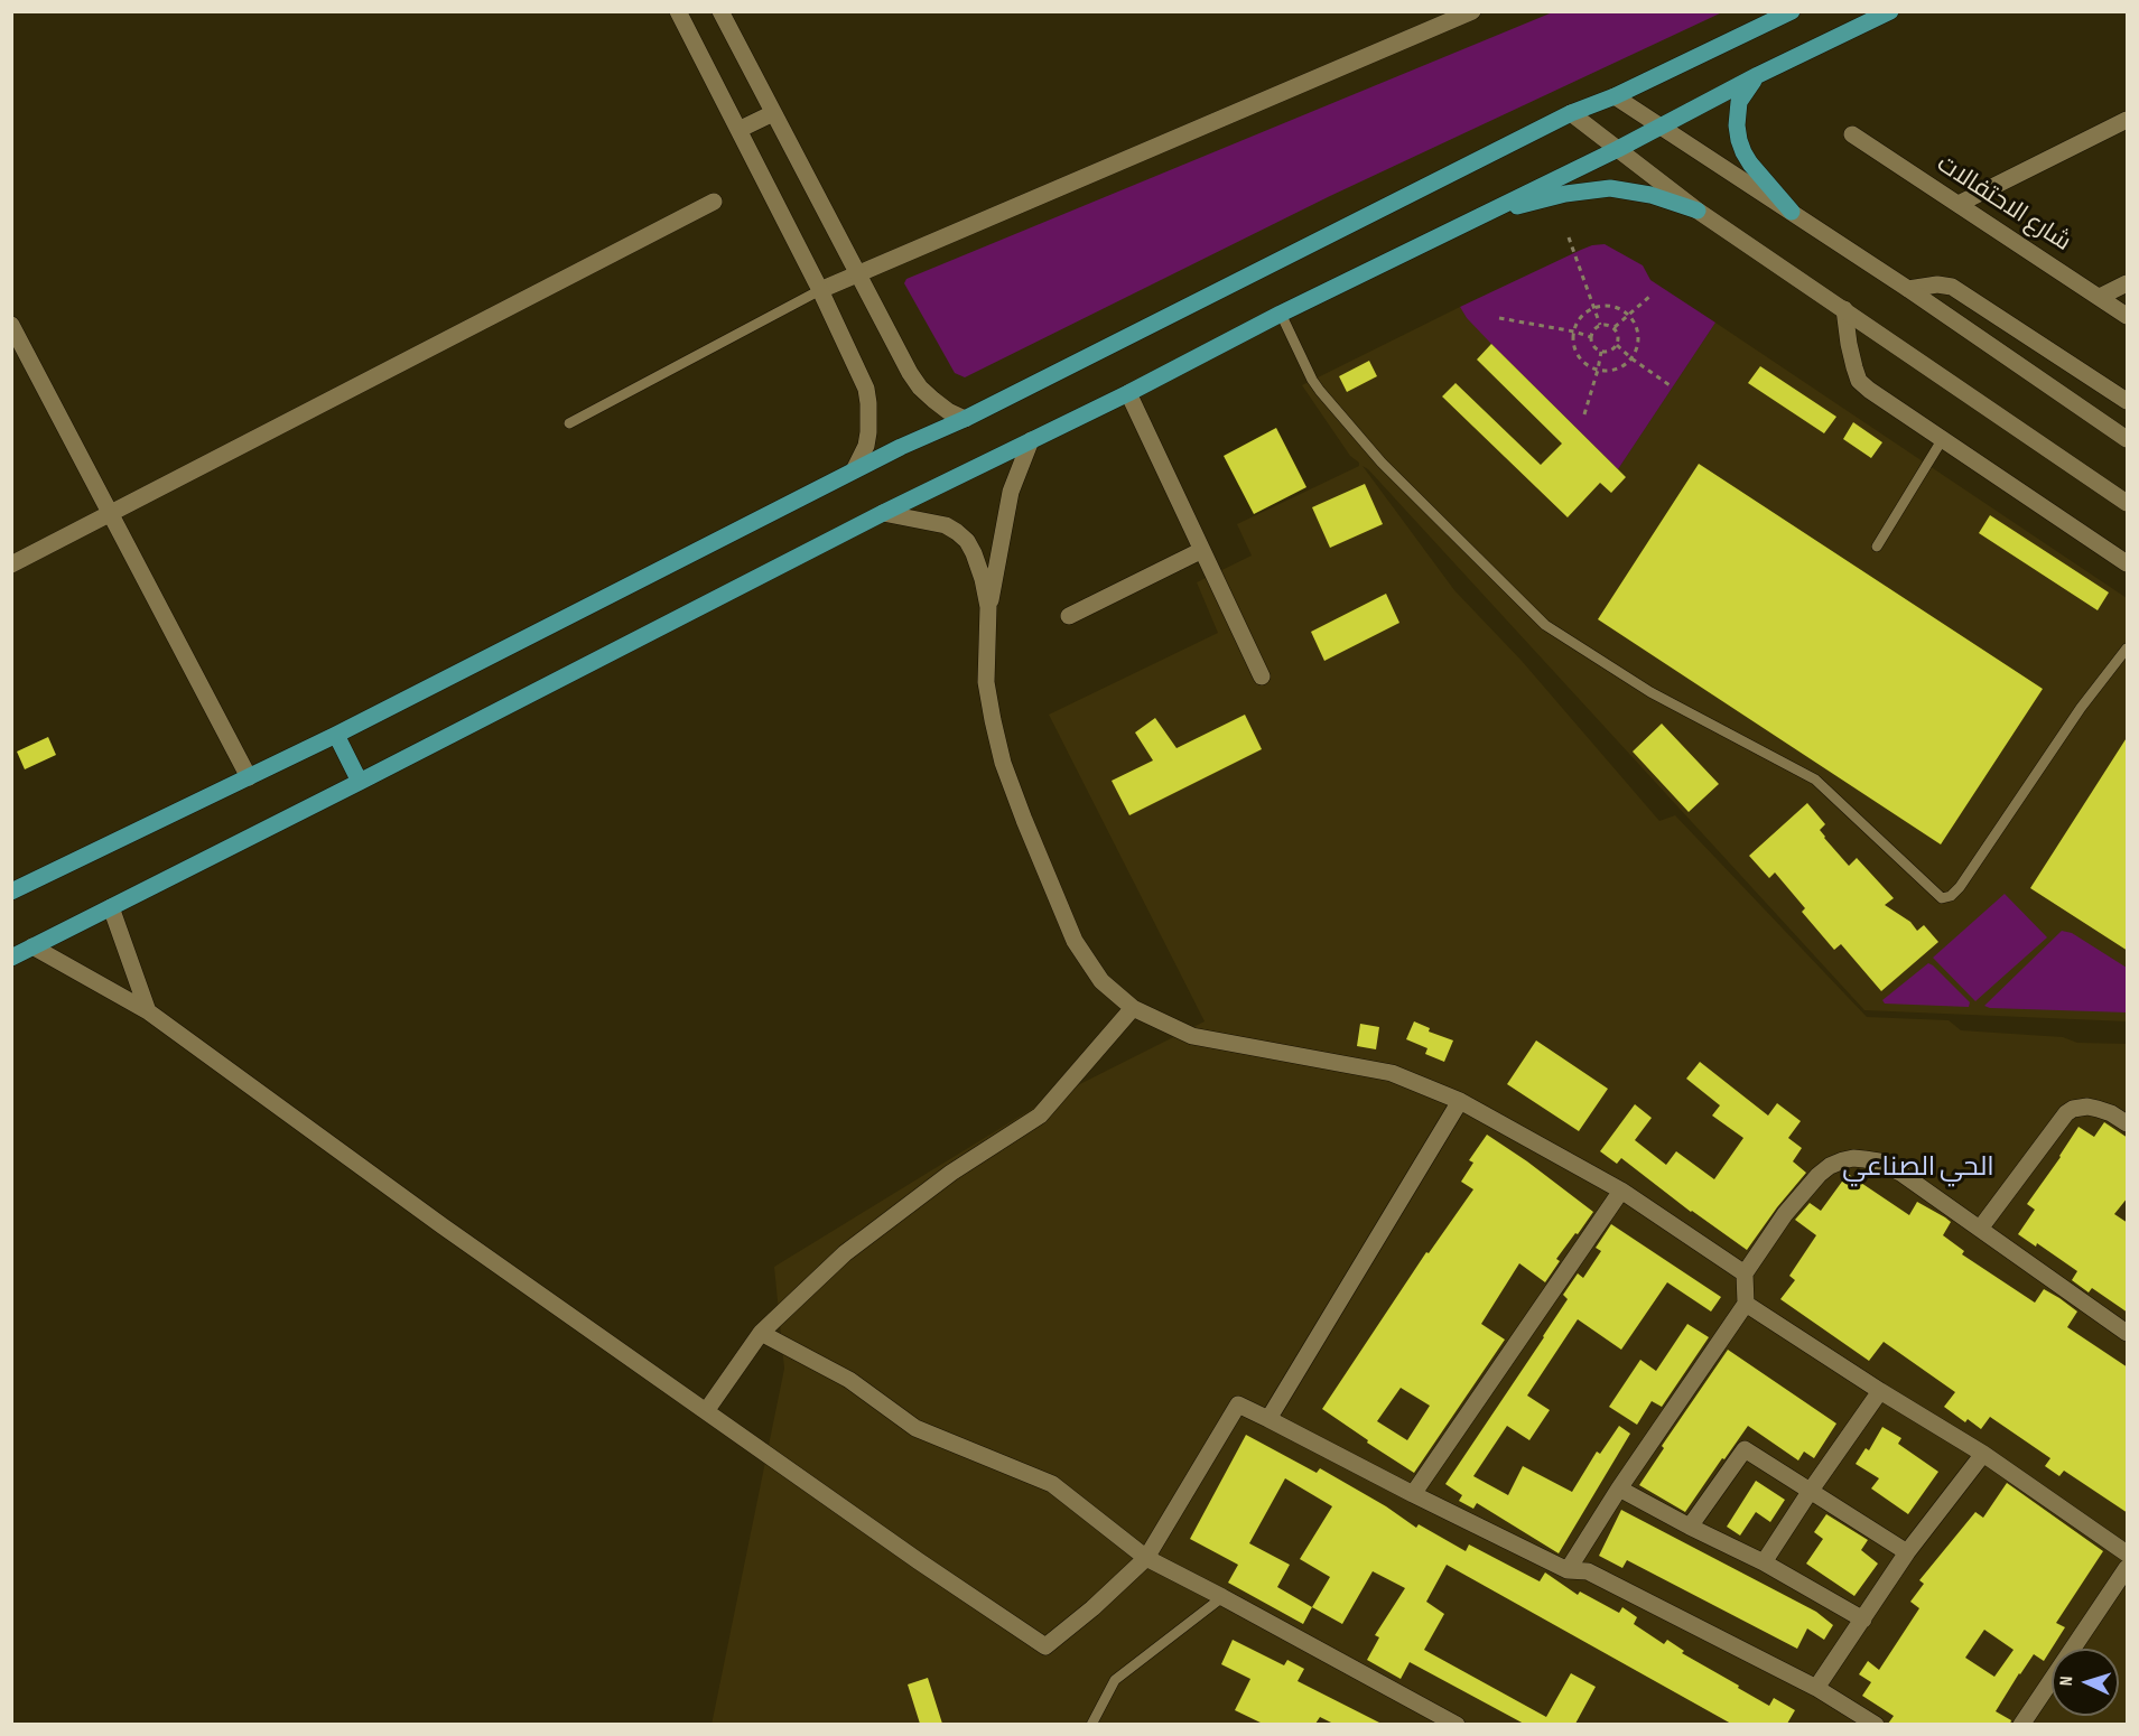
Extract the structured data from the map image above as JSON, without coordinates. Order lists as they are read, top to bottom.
{
  "streets": {
    "street": ["شارع الاحتفالات"]
  },
  "districts": ["الحي الصناعي"],
  "north": "left"
}
